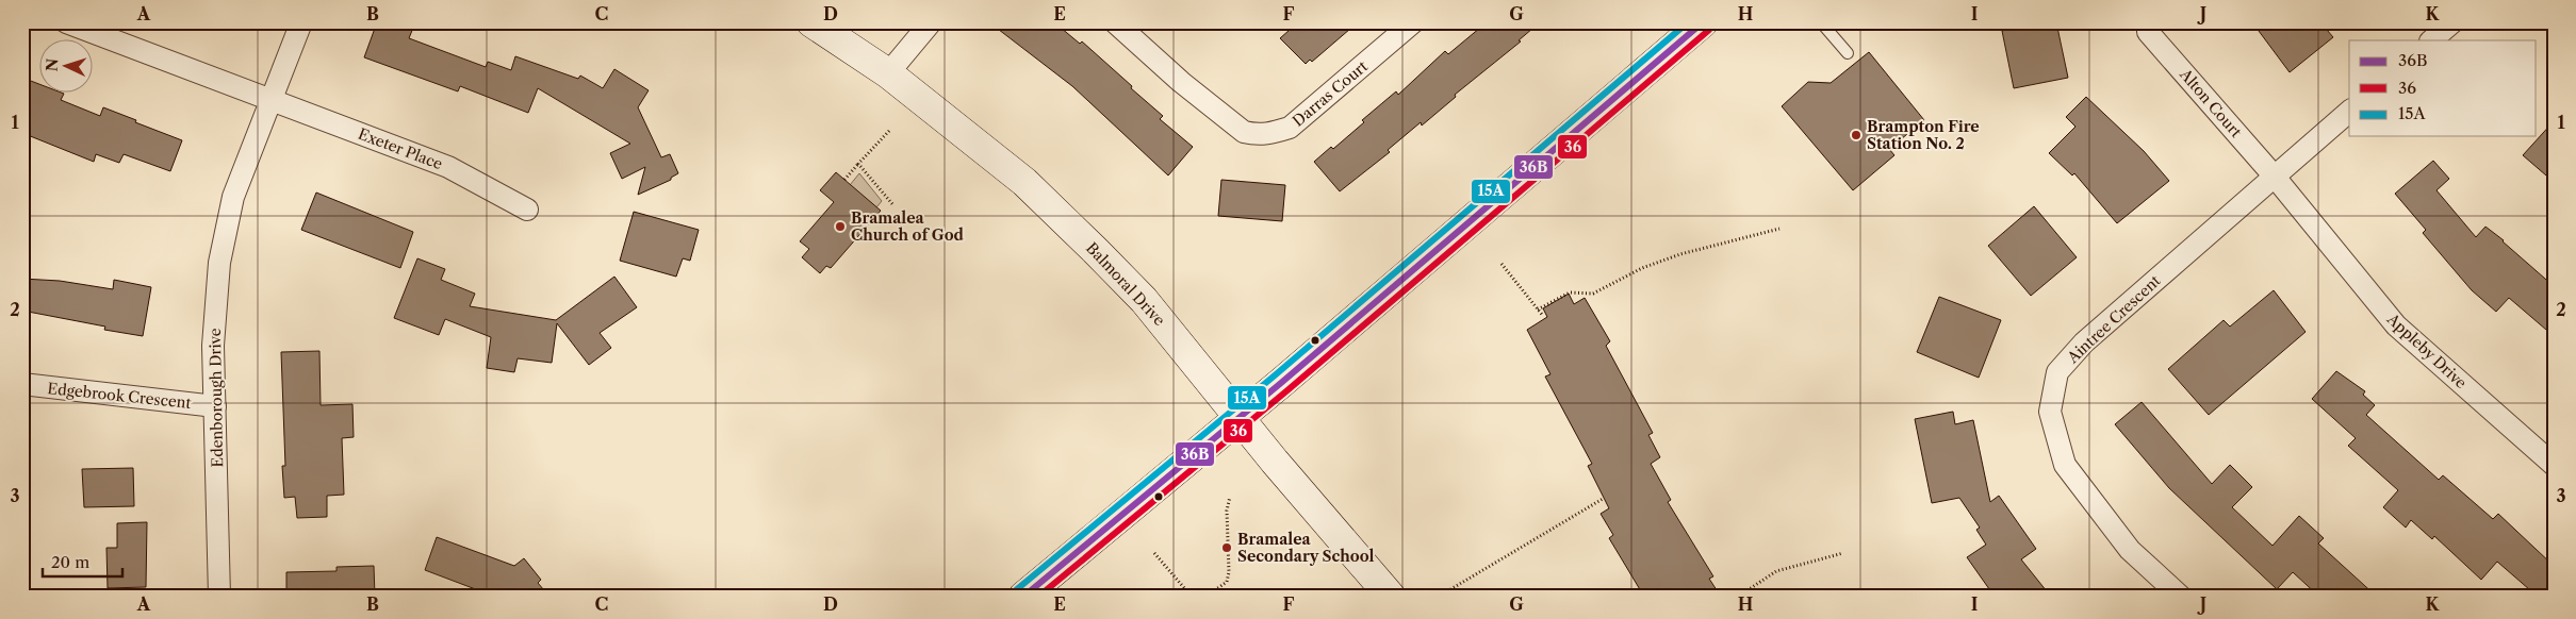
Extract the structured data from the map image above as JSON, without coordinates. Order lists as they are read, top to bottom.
{
  "streets": {
    "main road": ["Balmoral Drive"],
    "street": [
      "Darras Court",
      "Alton Court",
      "Exeter Place",
      "Aintree Crescent",
      "Appleby Drive",
      "Edgebrook Crescent",
      "Edenborough Drive"
    ]
  },
  "crossings": [
    ["Alton Court", "Aintree Crescent"],
    ["Alton Court", "Appleby Drive"],
    ["Exeter Place", "Edenborough Drive"],
    ["Aintree Crescent", "Appleby Drive"],
    ["Edgebrook Crescent", "Edenborough Drive"]
  ],
  "places": ["Brampton Fire Station No. 2", "Bramalea Church of God", "Bramalea Secondary School"],
  "lines": ["transit line 36B", "transit line 15A", "transit line 36"],
  "legend": ["36B", "36", "15A"],
  "scale_bar": "20 m",
  "north": "left",
  "grid": {
    "columns": [
      "A",
      "B",
      "C",
      "D",
      "E",
      "F",
      "G",
      "H",
      "I",
      "J",
      "K"
    ],
    "rows": ["1", "2", "3"]
  }
}
